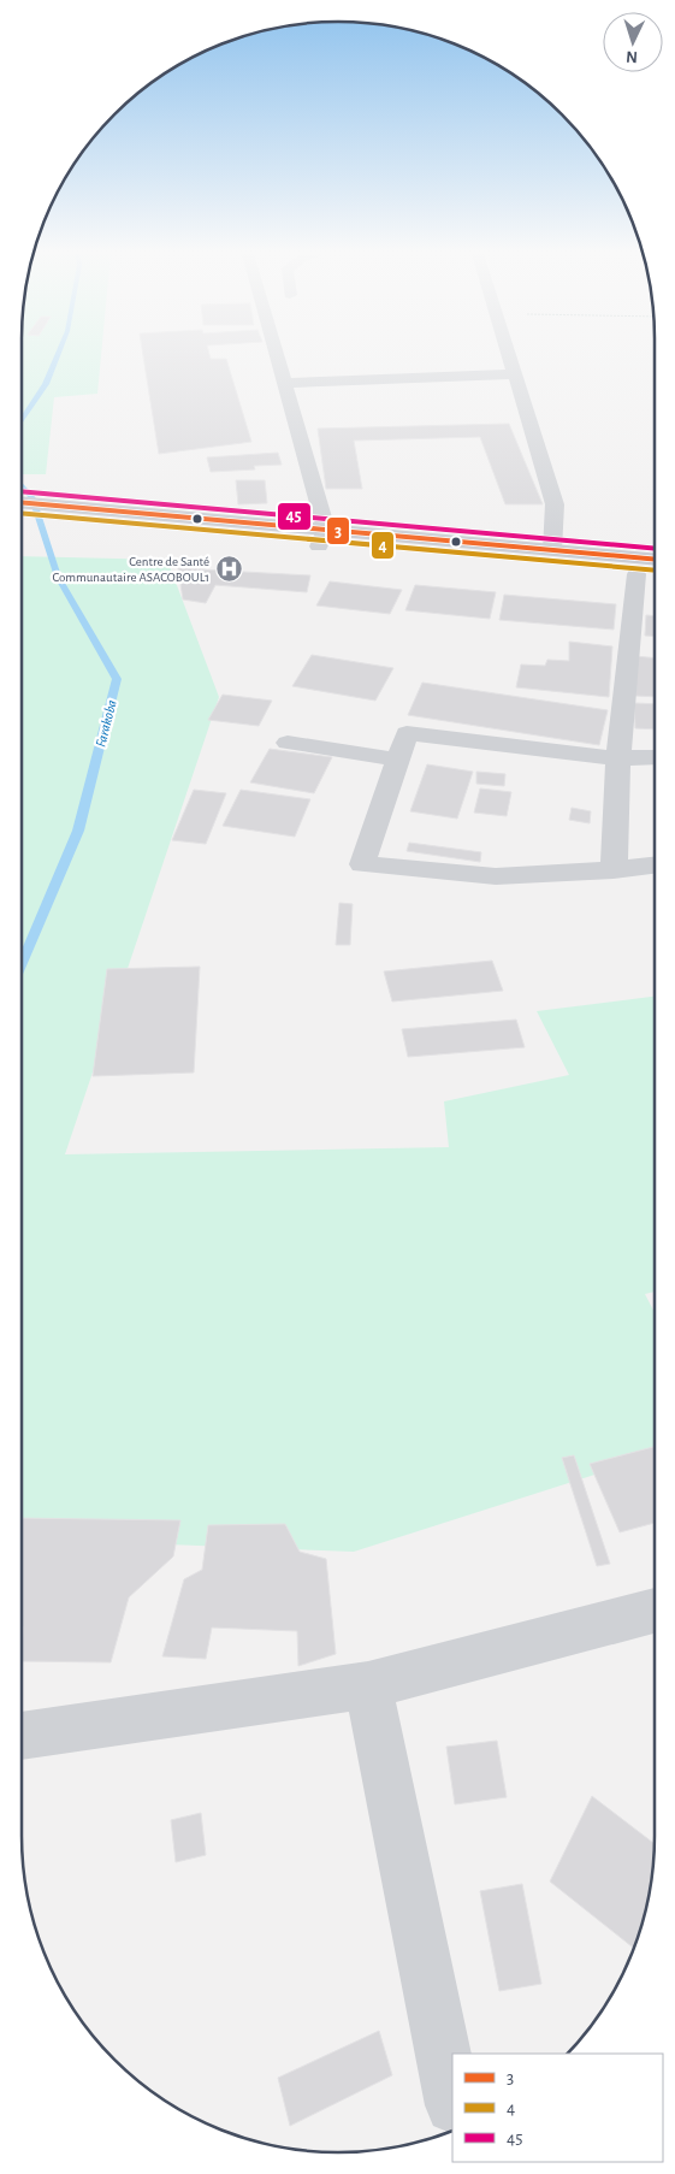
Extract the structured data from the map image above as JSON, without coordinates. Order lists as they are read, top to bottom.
{
  "water": ["Farakoba"],
  "places": {
    "hospital": ["Centre de Santé Communautaire ASACOBOUL1"]
  },
  "lines": ["transit line 45", "transit line 3", "transit line 4"],
  "legend": ["3", "4", "45"],
  "north": "bottom"
}
